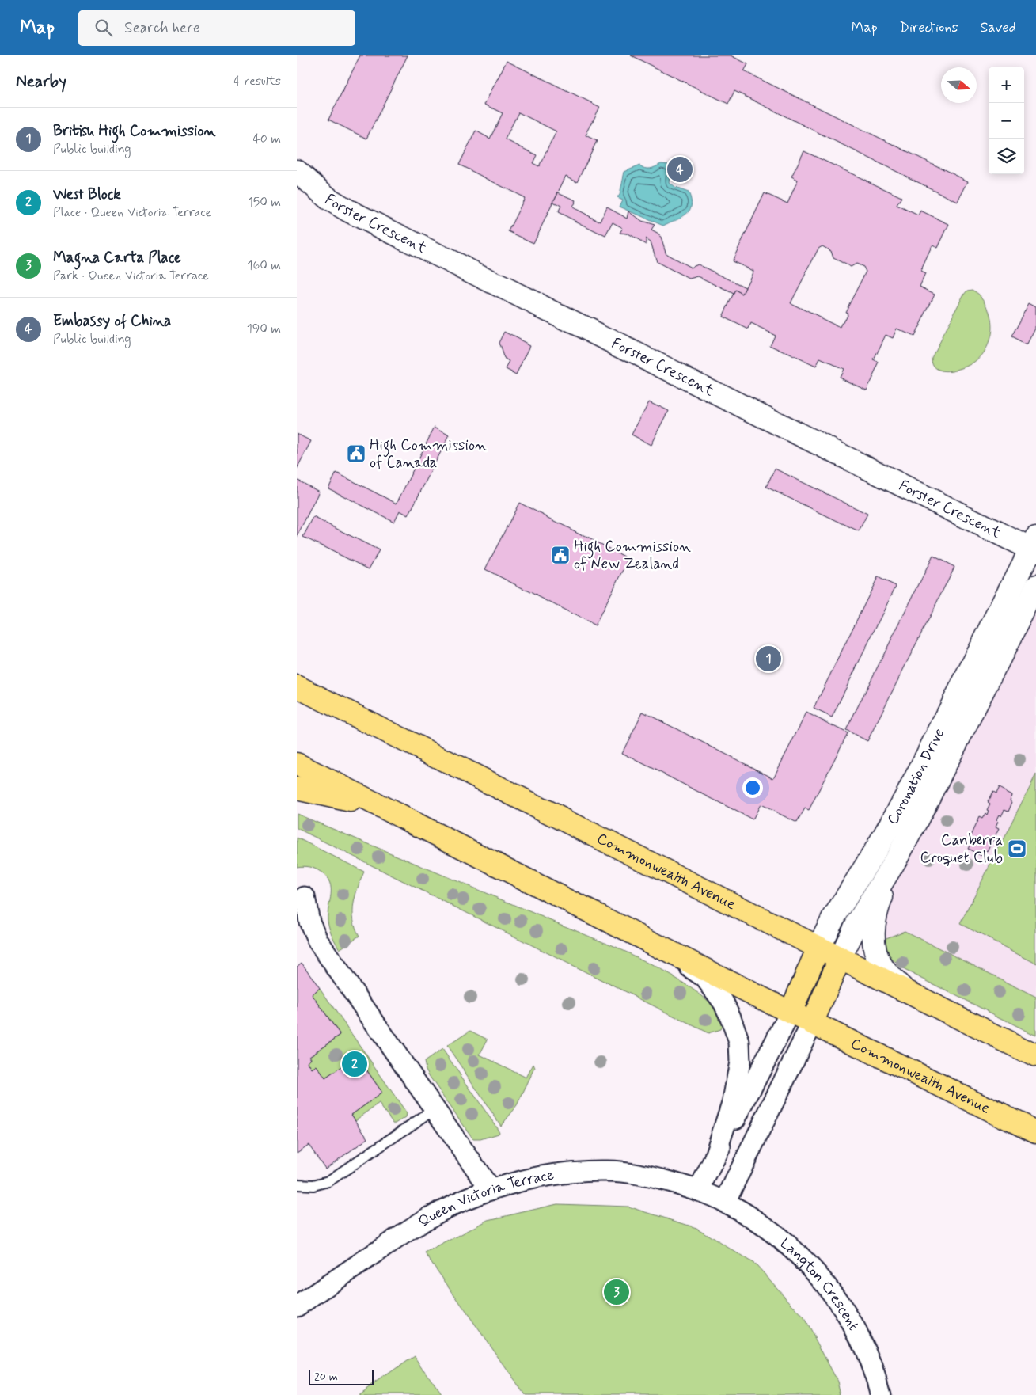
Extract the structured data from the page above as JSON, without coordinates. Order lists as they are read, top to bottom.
{
  "streets": {
    "highway": ["Coronation Drive", "Commonwealth Avenue"],
    "street": ["Forster Crescent", "Queen Victoria Terrace", "Langton Crescent"]
  },
  "crossings": [
    ["Forster Crescent", "Coronation Drive"],
    ["Coronation Drive", "Commonwealth Avenue"],
    ["Queen Victoria Terrace", "Langton Crescent"]
  ],
  "places": {
    "public building": ["High Commission of Canada", "High Commission of New Zealand"],
    "sports": ["Canberra Croquet Club"]
  },
  "scale_bar": "20 m",
  "north": "right",
  "page": {
    "header": "Map",
    "search": "Search here",
    "nav": ["Map", "Directions", "Saved"],
    "heading": ["Nearby", "4 results"],
    "map_buttons": ["+", "−"],
    "list": [
      {
        "mark": "1",
        "name": "British High Commission",
        "note": "Public building",
        "value": "40 m"
      },
      {
        "mark": "2",
        "name": "West Block",
        "note": "Place · Queen Victoria Terrace",
        "value": "150 m"
      },
      {
        "mark": "3",
        "name": "Magna Carta Place",
        "note": "Park · Queen Victoria Terrace",
        "value": "160 m"
      },
      {
        "mark": "4",
        "name": "Embassy of China",
        "note": "Public building",
        "value": "190 m"
      }
    ],
    "pins": [
      "4",
      "1",
      "2",
      "3"
    ],
    "scale": "20 m"
  }
}
